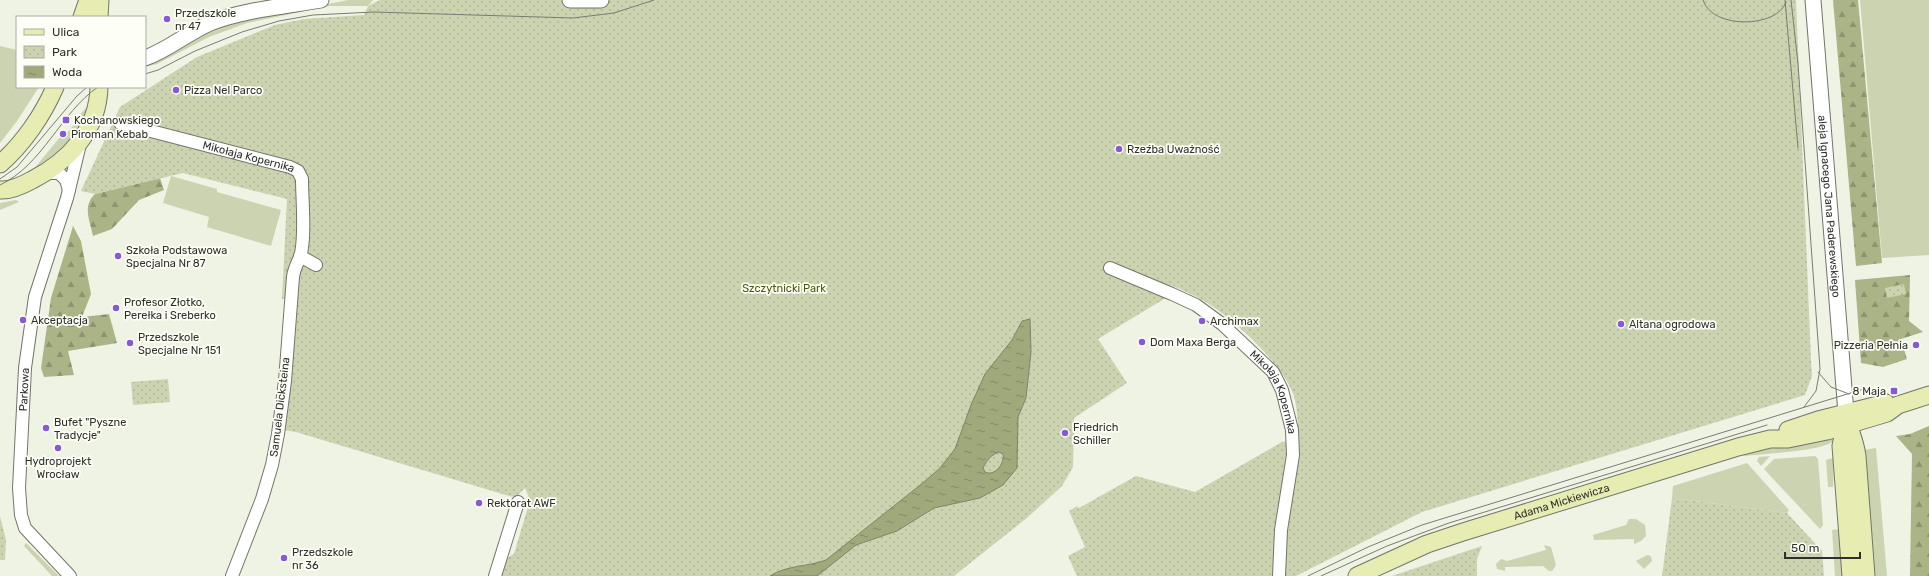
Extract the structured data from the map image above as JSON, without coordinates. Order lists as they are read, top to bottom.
{
  "streets": {
    "main road": ["Adama Mickiewicza"],
    "street": [
      "Mikołaja Kopernika",
      "aleja Ignacego Jana Paderewskiego",
      "Parkowa",
      "Samuela Dicksteina"
    ]
  },
  "crossings": [
    ["Mikołaja Kopernika", "Samuela Dicksteina"],
    ["aleja Ignacego Jana Paderewskiego", "Adama Mickiewicza"]
  ],
  "parks": ["Szczytnicki Park"],
  "places": {
    "other": [
      "Przedszkole nr 47",
      "Pizza Nel Parco",
      "Piroman Kebab",
      "Rzeźba Uważność",
      "Szkoła Podstawowa Specjalna Nr 87",
      "Profesor Złotko, Perełka i Sreberko",
      "Akceptacja",
      "Archimax",
      "Altana ogrodowa",
      "Dom Maxa Berga",
      "Przedszkole Specjalne Nr 151",
      "Pizzeria Pełnia",
      "Bufet \"Pyszne Tradycje\"",
      "Friedrich Schiller",
      "Hydroprojekt Wrocław",
      "Rektorat AWF",
      "Przedszkole nr 36"
    ],
    "transit": ["Kochanowskiego", "8 Maja"]
  },
  "legend": ["Ulica", "Park", "Woda"],
  "scale_bar": "50 m"
}
